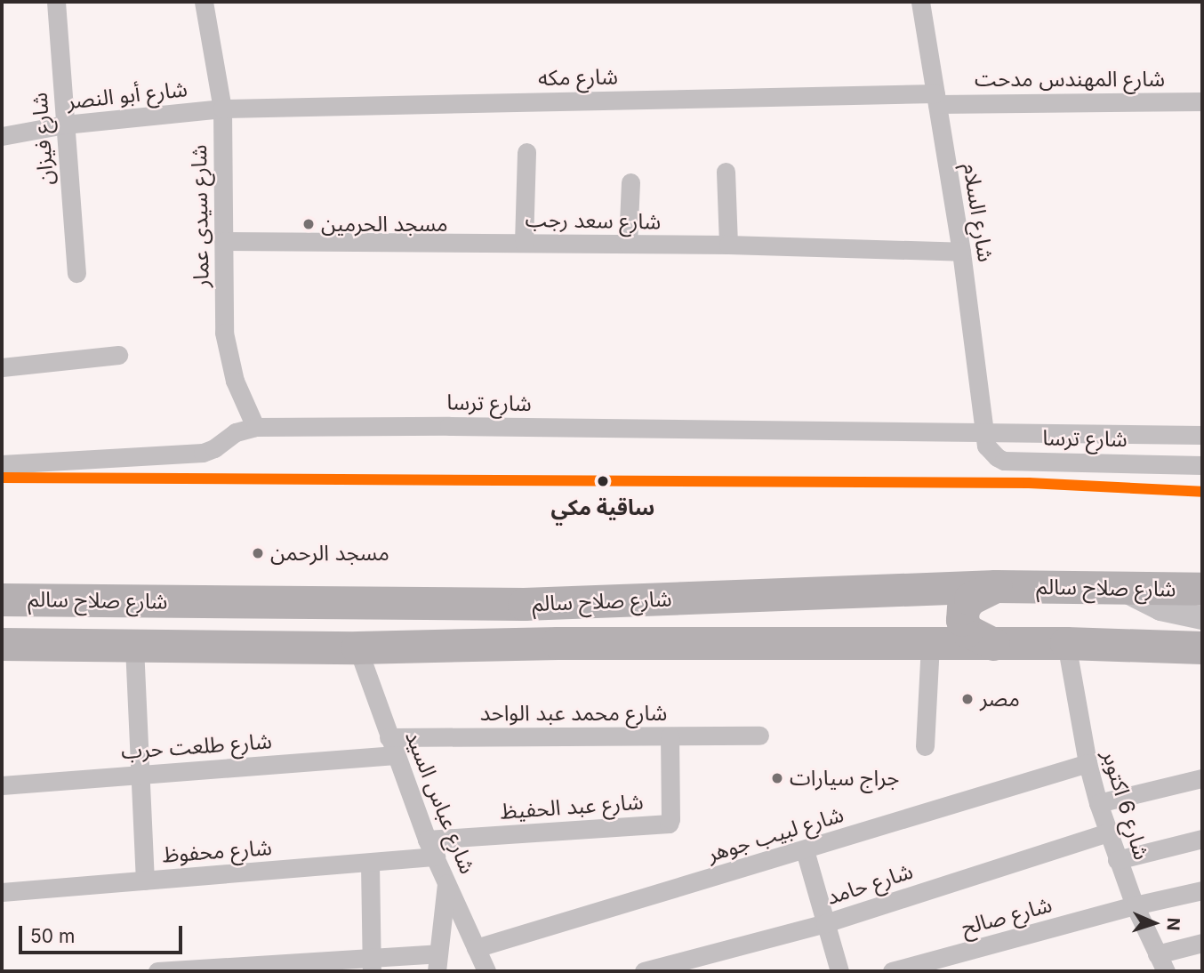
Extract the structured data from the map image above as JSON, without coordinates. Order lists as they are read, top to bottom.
{
  "streets": {
    "highway": ["شارع صلاح سالم"],
    "street": [
      "شارع مكه",
      "شارع المهندس مدحت",
      "شارع أبو النصر",
      "شارع فيزان",
      "شارع السلام",
      "شارع سيدى عمار",
      "شارع سعد رجب",
      "شارع ترسا",
      "شارع محمد عبد الواحد",
      "شارع طلعت حرب",
      "شارع عباس السيد",
      "شارع 6 اكتوبر",
      "شارع عبد الحفيظ",
      "شارع لبيب جوهر",
      "شارع محفوظ",
      "شارع حامد",
      "شارع صالح"
    ]
  },
  "crossings": [
    ["شارع مكه", "شارع المهندس مدحت"],
    ["شارع مكه", "شارع أبو النصر"],
    ["شارع مكه", "شارع السلام"],
    ["شارع مكه", "شارع سيدى عمار"],
    ["شارع المهندس مدحت", "شارع السلام"],
    ["شارع أبو النصر", "شارع فيزان"],
    ["شارع أبو النصر", "شارع سيدى عمار"],
    ["شارع السلام", "شارع سعد رجب"],
    ["شارع السلام", "شارع ترسا"],
    ["شارع سيدى عمار", "شارع سعد رجب"],
    ["شارع سيدى عمار", "شارع ترسا"],
    ["شارع صلاح سالم", "شارع عباس السيد"],
    ["شارع صلاح سالم", "شارع 6 اكتوبر"],
    ["شارع محمد عبد الواحد", "شارع عباس السيد"],
    ["شارع محمد عبد الواحد", "شارع عبد الحفيظ"],
    ["شارع طلعت حرب", "شارع عباس السيد"],
    ["شارع عباس السيد", "شارع عبد الحفيظ"],
    ["شارع عباس السيد", "شارع لبيب جوهر"],
    ["شارع عباس السيد", "شارع محفوظ"],
    ["شارع 6 اكتوبر", "شارع لبيب جوهر"],
    ["شارع 6 اكتوبر", "شارع حامد"],
    ["شارع 6 اكتوبر", "شارع صالح"]
  ],
  "places": [
    "مسجد الحرمين",
    "ساقية مكي",
    "مسجد الرحمن",
    "مصر",
    "جراج سيارات"
  ],
  "scale_bar": "50 m",
  "north": "right"
}
